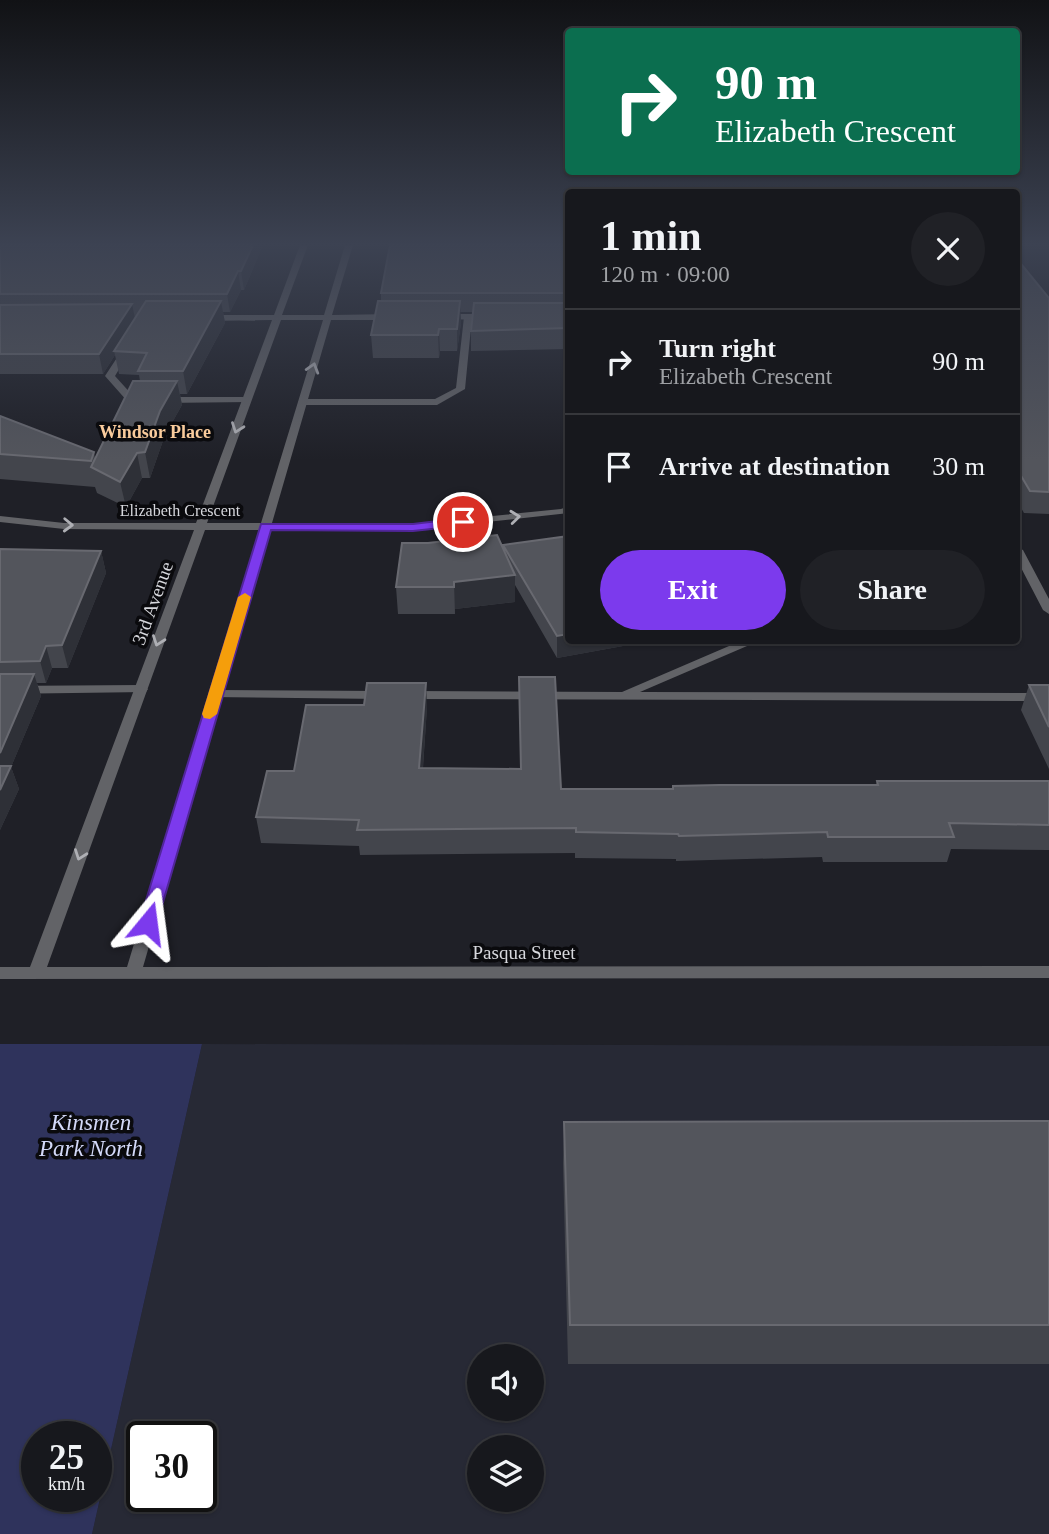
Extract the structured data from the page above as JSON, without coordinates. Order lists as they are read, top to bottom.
{
  "streets": {
    "street": ["Elizabeth Crescent", "3rd Avenue", "Pasqua Street"]
  },
  "crossings": [
    ["Elizabeth Crescent", "3rd Avenue"],
    ["3rd Avenue", "Pasqua Street"]
  ],
  "one_way": ["Elizabeth Crescent"],
  "districts": ["Windsor Place"],
  "parks": ["Kinsmen Park North"],
  "page": {
    "turn": ["90 m", "Elizabeth Crescent"],
    "heading": ["1 min", "120 m · 09:00"],
    "list": [
      {
        "name": "Turn right",
        "note": "Elizabeth Crescent",
        "value": "90 m"
      },
      {
        "name": "Arrive at destination",
        "value": "30 m"
      }
    ],
    "buttons": ["Exit", "Share"],
    "speed": "25 km/h",
    "limit": "30"
  }
}
